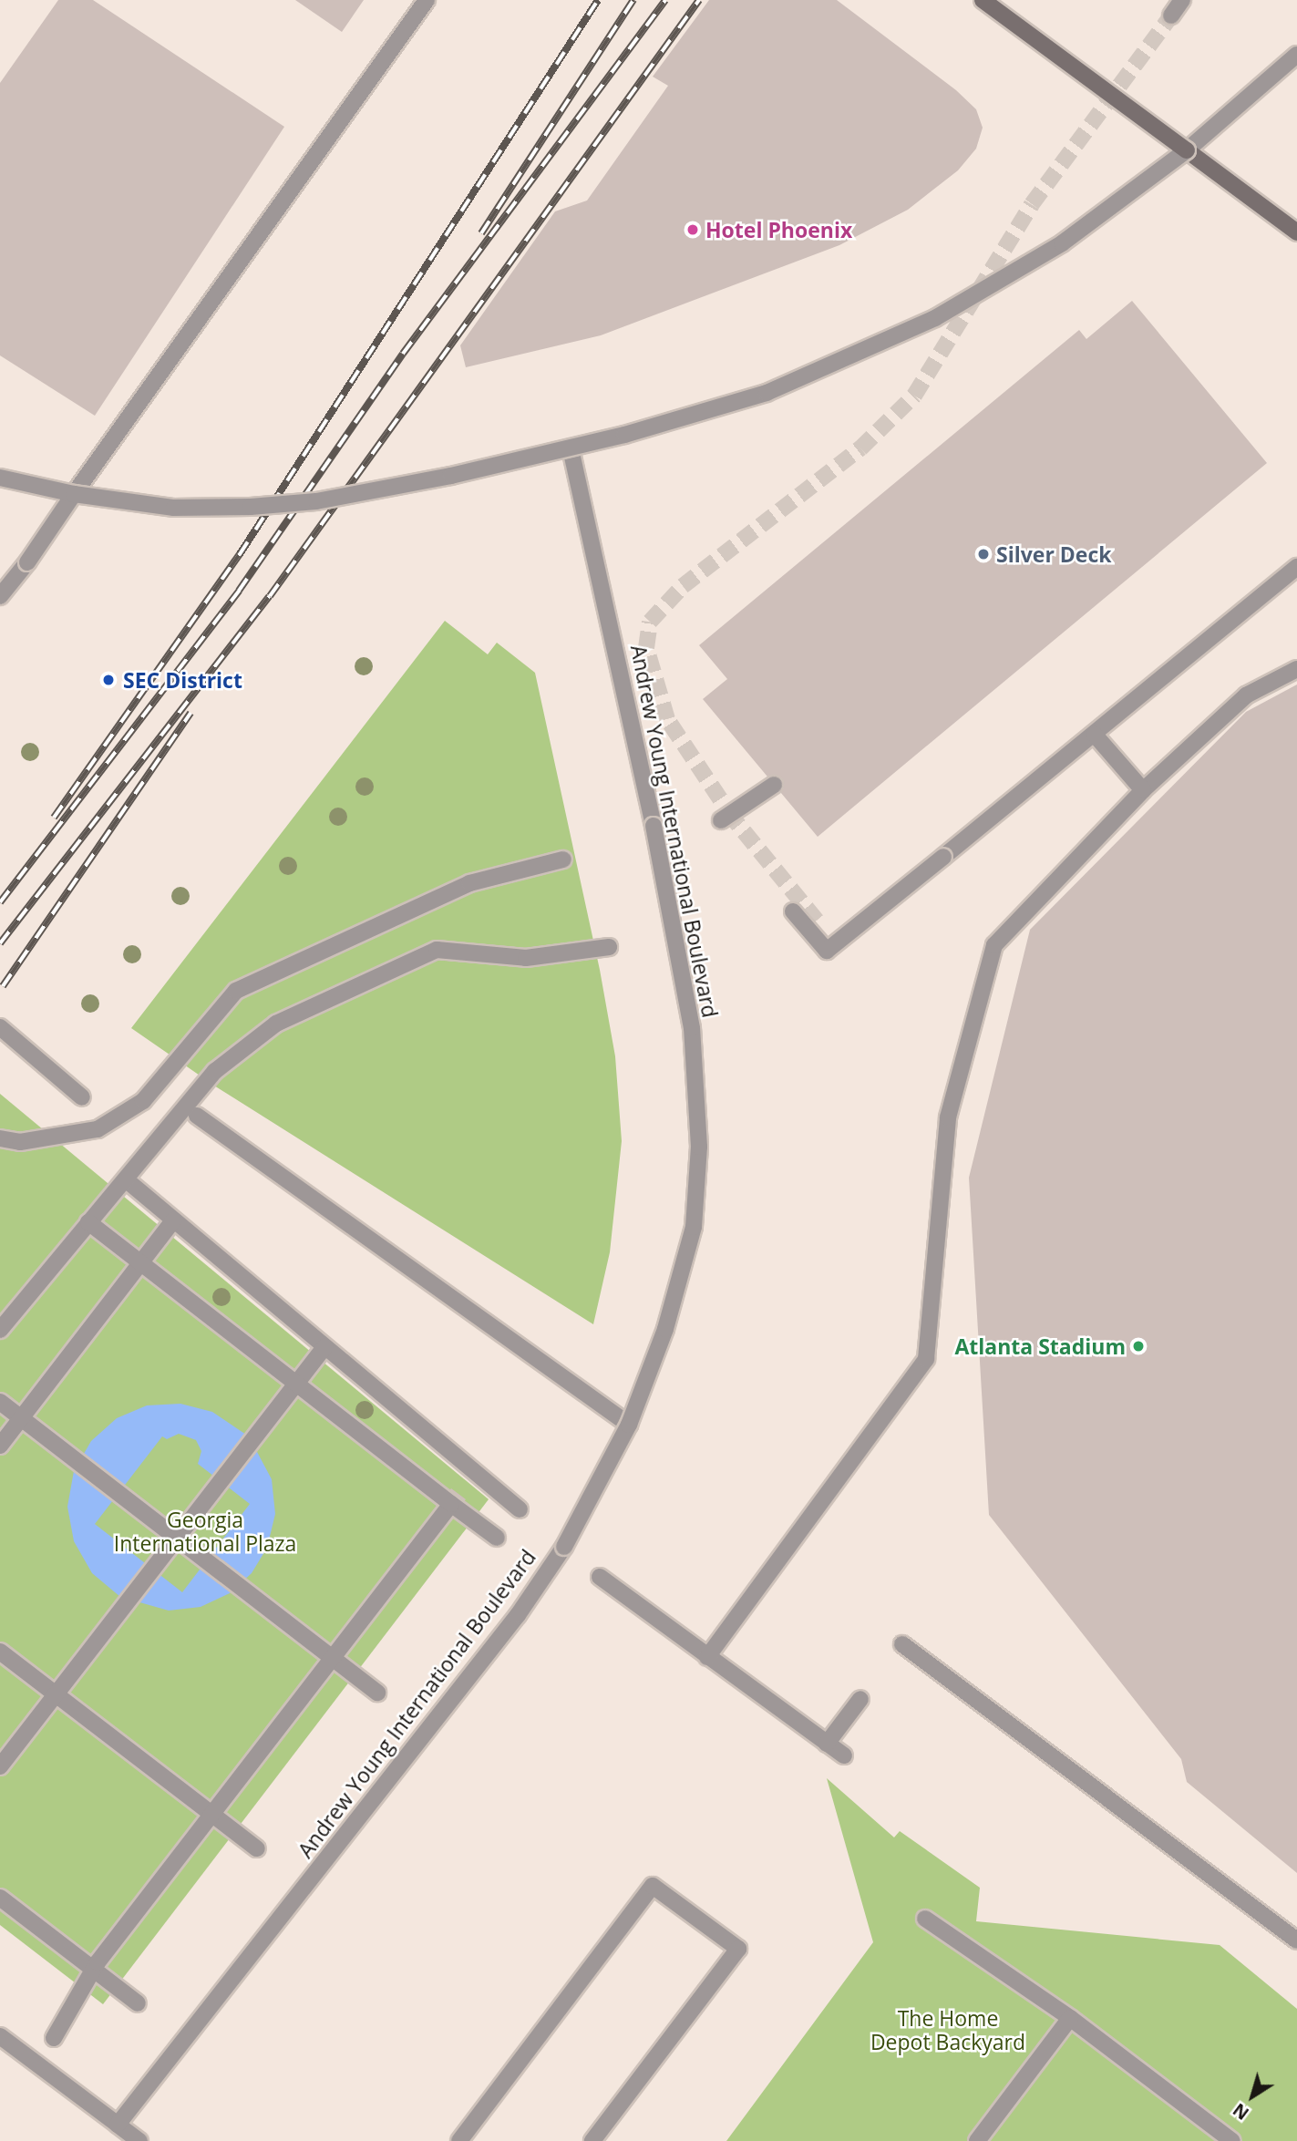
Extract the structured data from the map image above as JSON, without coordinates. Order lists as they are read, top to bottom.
{
  "streets": {
    "street": ["Andrew Young International Boulevard"]
  },
  "parks": ["Georgia International Plaza", "The Home Depot Backyard"],
  "places": [
    "Hotel Phoenix",
    "Silver Deck",
    "SEC District",
    "Atlanta Stadium"
  ],
  "north": "bottom left"
}
